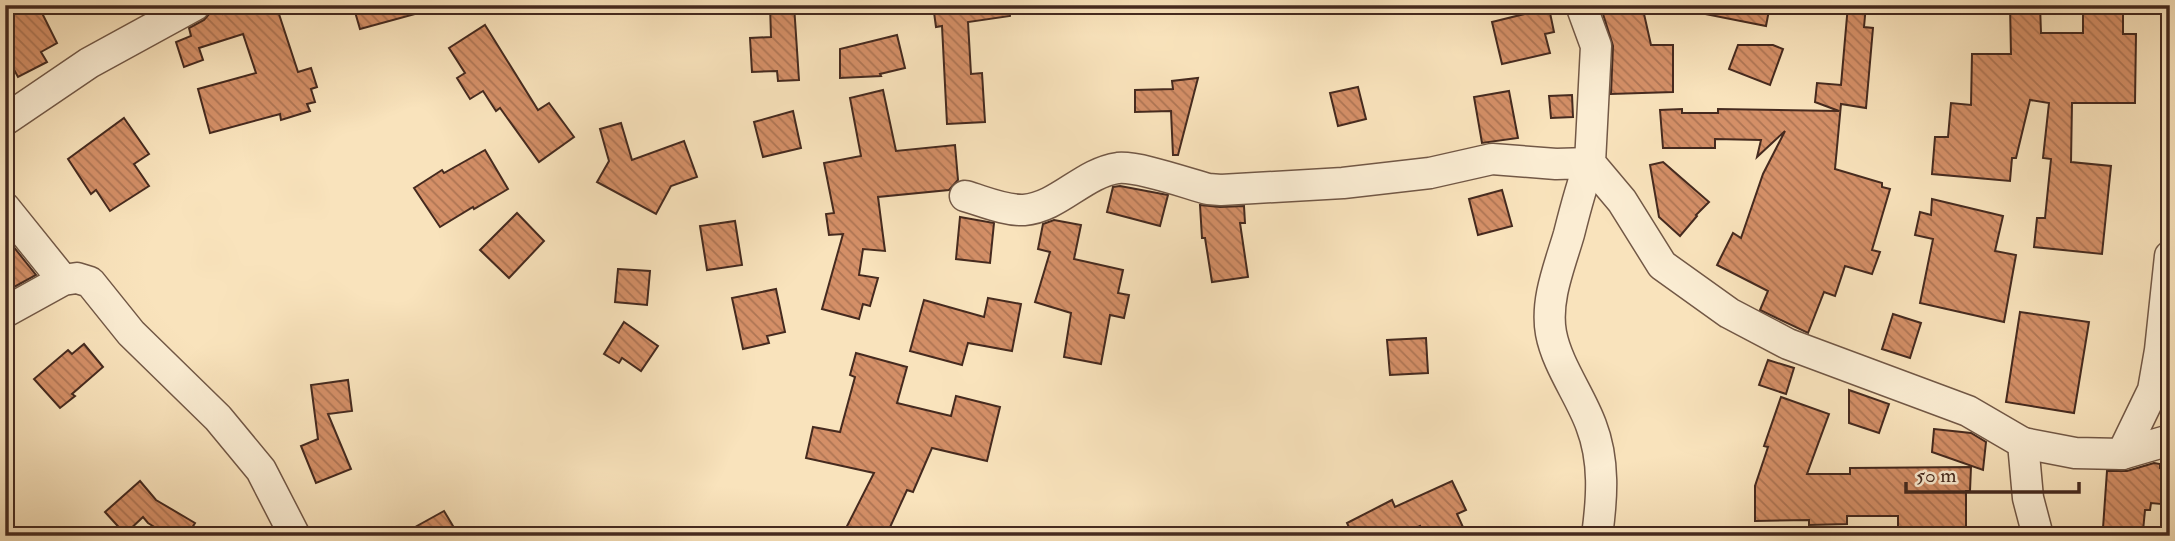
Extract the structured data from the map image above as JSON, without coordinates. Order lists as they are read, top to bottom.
{
  "scale_bar": "50 m"
}
